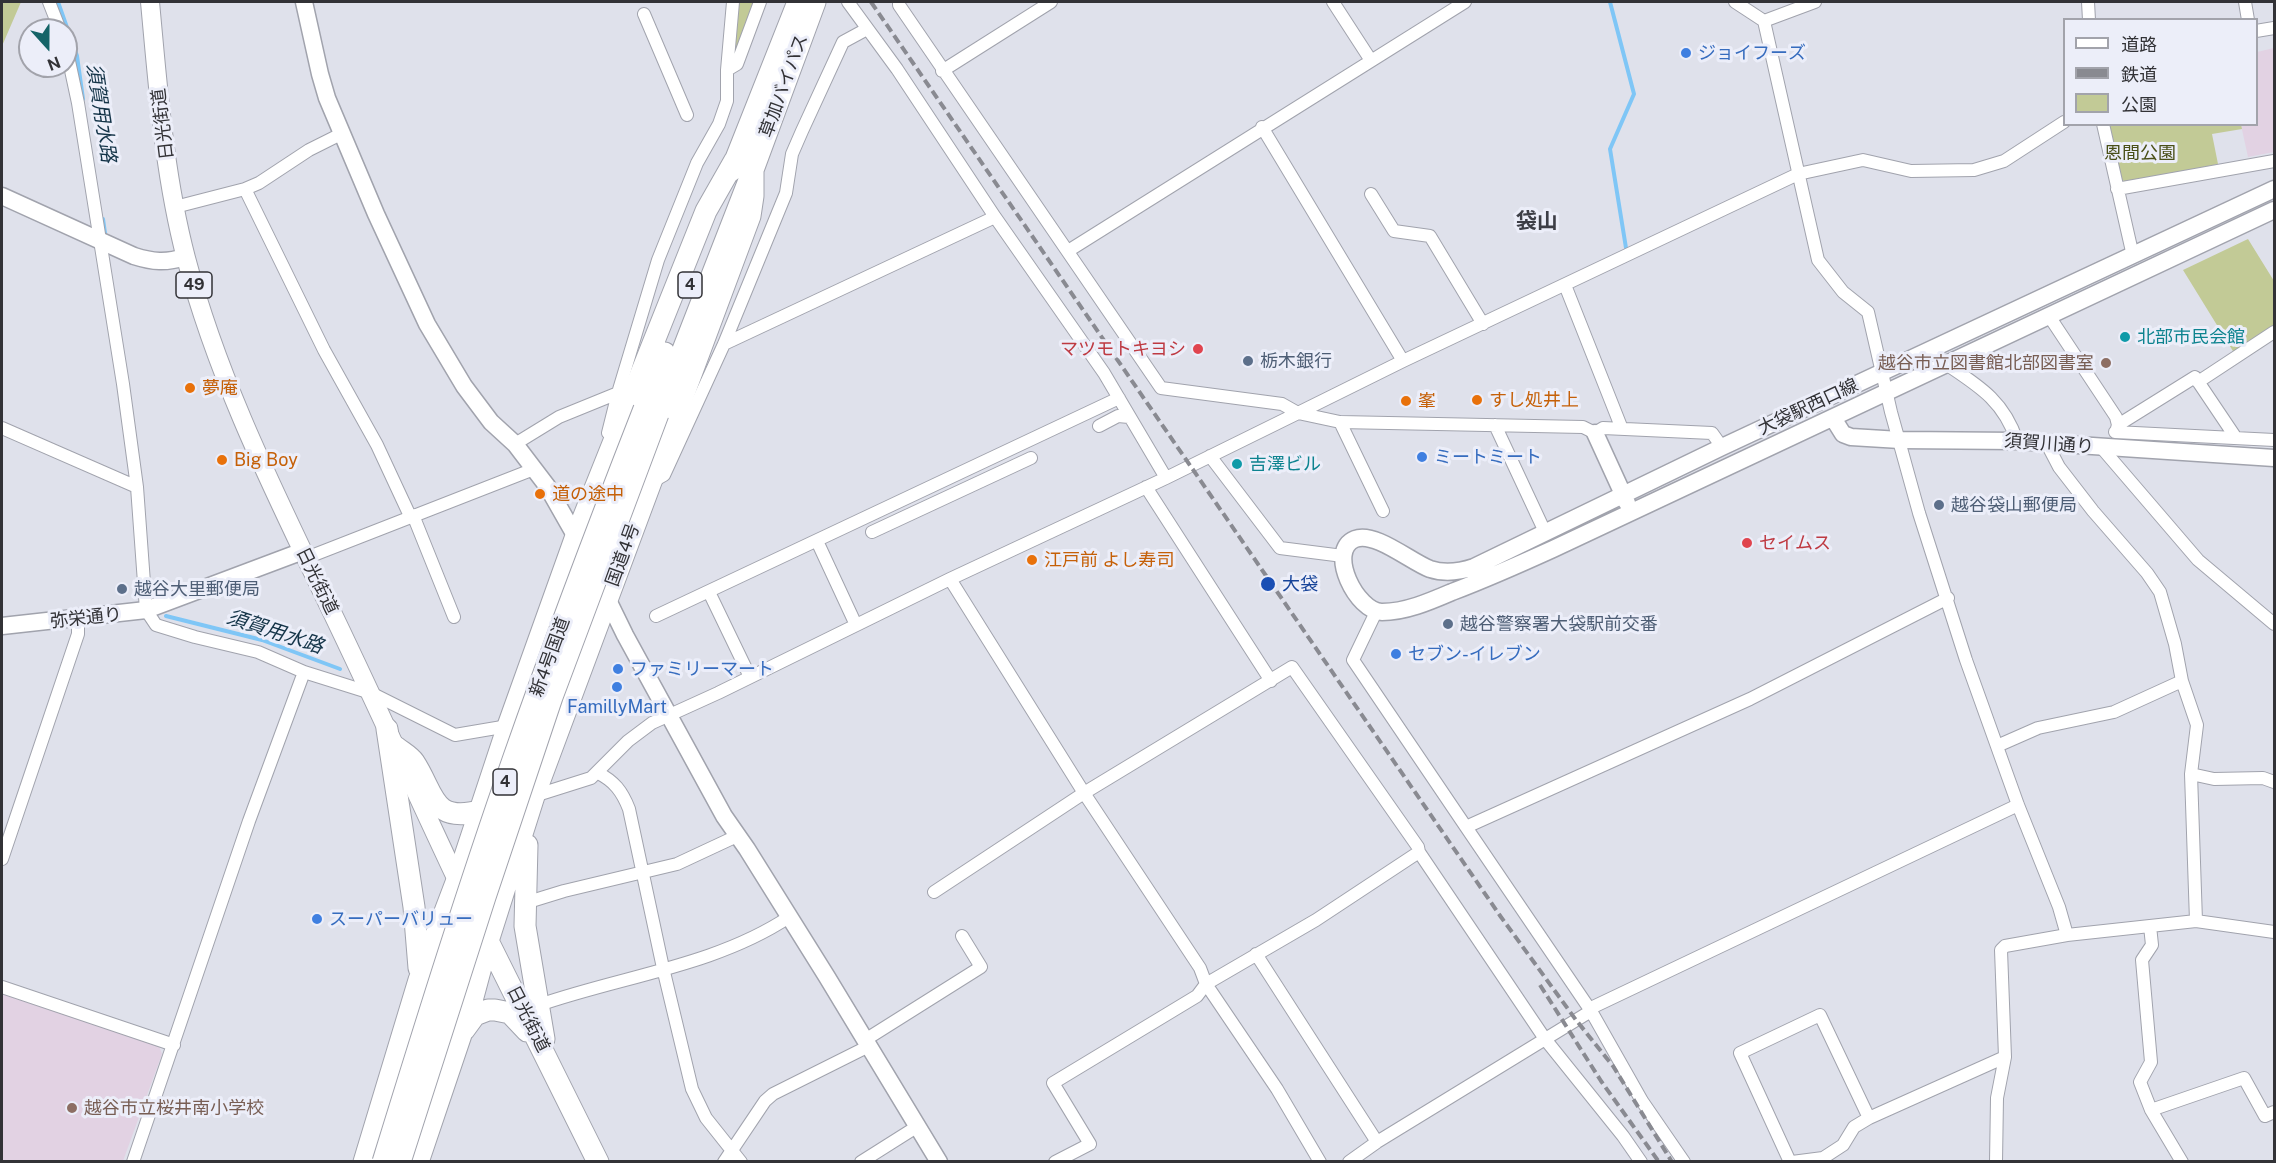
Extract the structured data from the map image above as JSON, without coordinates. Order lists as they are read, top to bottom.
{
  "streets": {
    "highway": [
      "草加バイパス",
      "日光街道",
      "4",
      "国道4号",
      "新4号国道"
    ],
    "main road": ["49"],
    "street": ["大袋駅西口線", "須賀川通り", "弥栄通り"]
  },
  "crossings": [
    ["草加バイパス", "4"],
    ["草加バイパス", "国道4号"],
    ["草加バイパス", "新4号国道"],
    ["日光街道", "4"],
    ["日光街道", "国道4号"],
    ["日光街道", "弥栄通り"],
    ["4", "国道4号"],
    ["4", "新4号国道"],
    ["大袋駅西口線", "須賀川通り"],
    ["国道4号", "新4号国道"]
  ],
  "districts": ["袋山"],
  "water": ["須賀用水路"],
  "parks": ["恩間公園"],
  "places": [
    "ジョイフーズ",
    "北部市民会館",
    "マツモトキヨシ",
    "栃木銀行",
    "越谷市立図書館北部図書室",
    "夢庵",
    "すし処井上",
    "峯",
    "ミートミート",
    "Big Boy",
    "吉澤ビル",
    "道の途中",
    "越谷袋山郵便局",
    "セイムス",
    "江戸前 よし寿司",
    "大袋",
    "越谷大里郵便局",
    "越谷警察署大袋駅前交番",
    "セブン-イレブン",
    "ファミリーマート",
    "FamillyMart",
    "スーパーバリュー",
    "越谷市立桜井南小学校"
  ],
  "legend": ["道路", "鉄道", "公園"],
  "north": "bottom"
}
